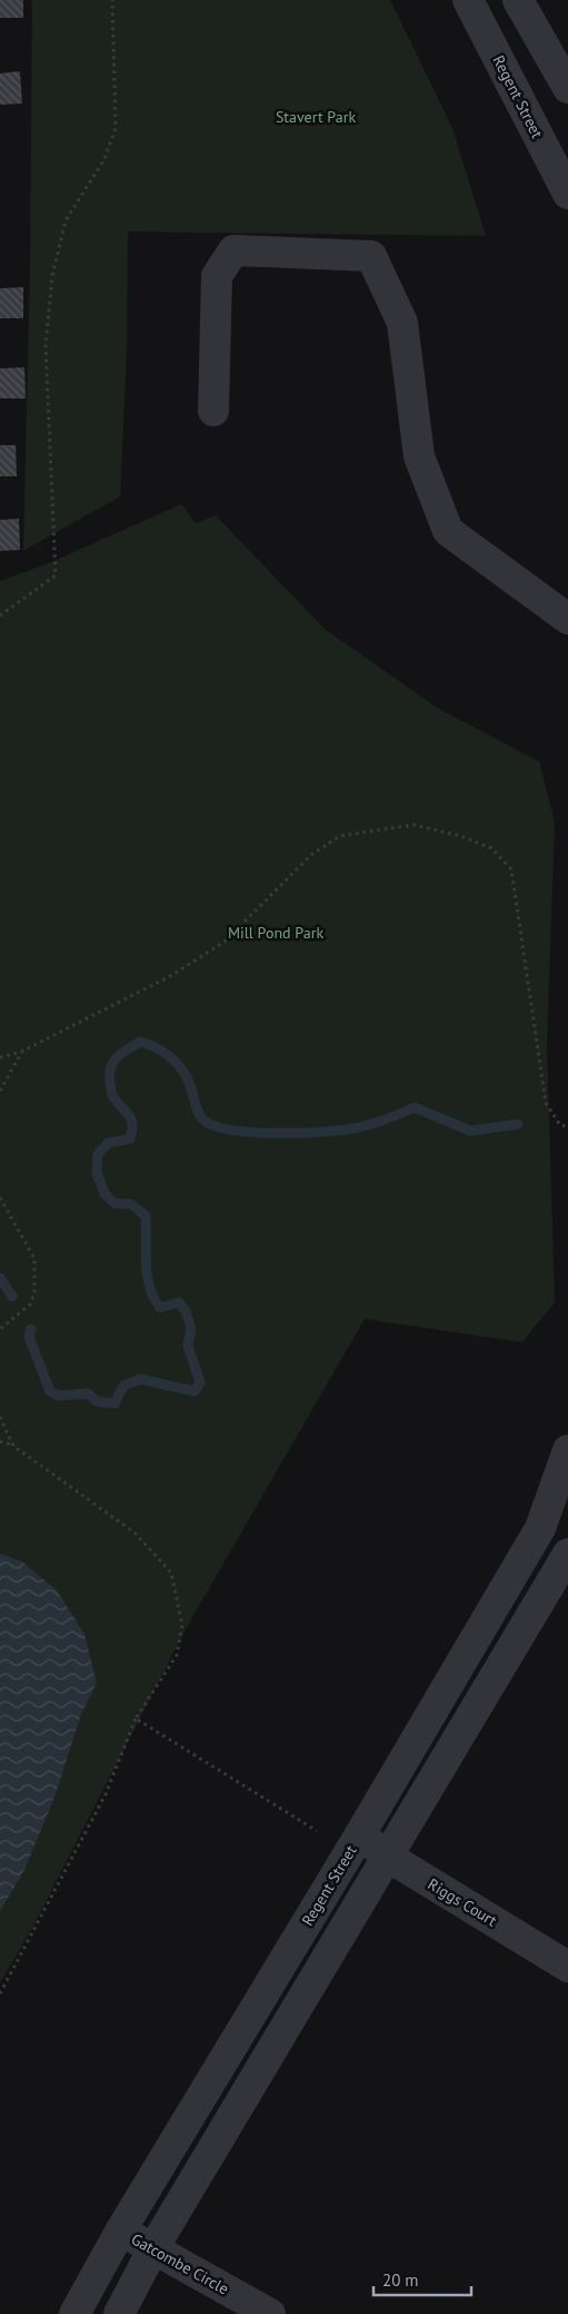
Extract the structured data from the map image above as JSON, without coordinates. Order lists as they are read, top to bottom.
{
  "streets": {
    "street": ["Regent Street", "Riggs Court", "Gatcombe Circle"]
  },
  "crossings": [
    ["Regent Street", "Riggs Court"],
    ["Regent Street", "Gatcombe Circle"]
  ],
  "parks": ["Stavert Park", "Mill Pond Park"],
  "scale_bar": "20 m"
}
